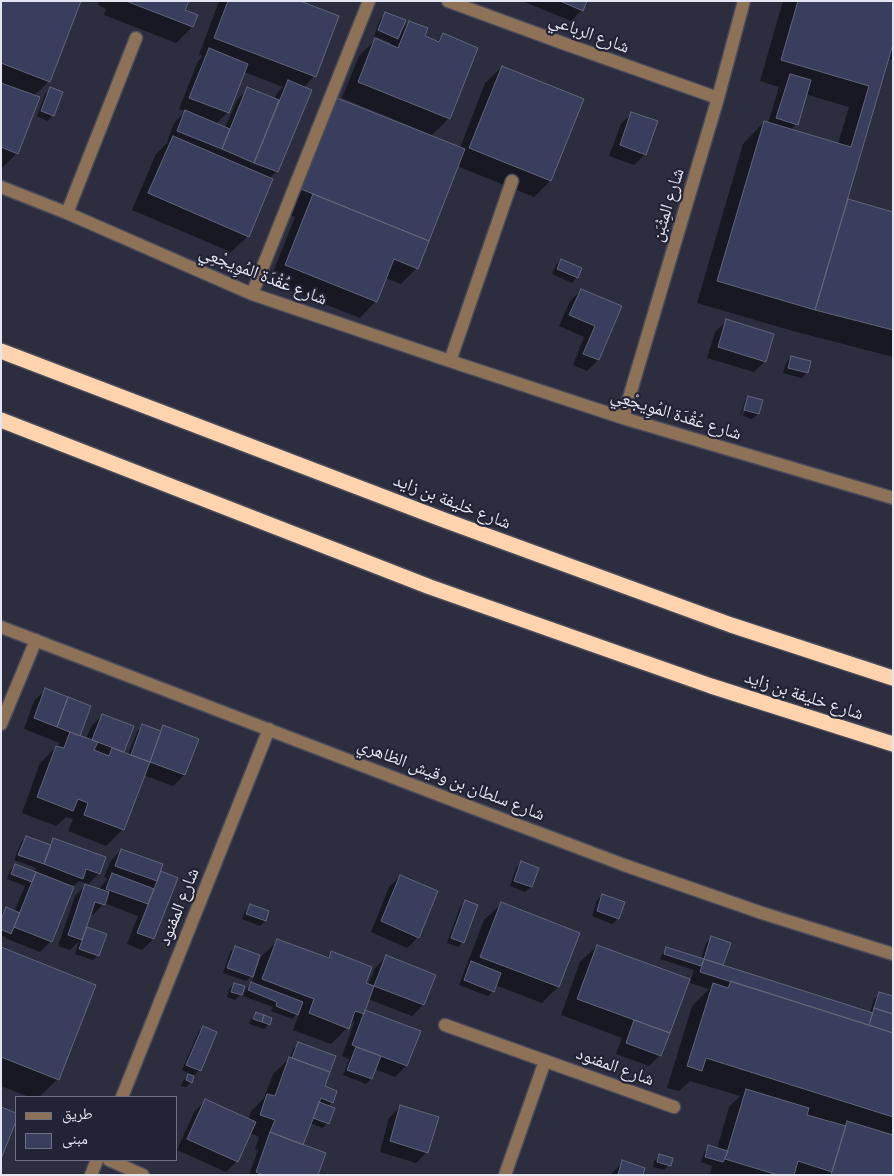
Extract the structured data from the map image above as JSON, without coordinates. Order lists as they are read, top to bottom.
{
  "streets": {
    "highway": ["شارع خليفة بن زايد"],
    "street": [
      "شارع الرباعي",
      "شارع المِثْبَن",
      "شارع عُقْدَة المُوِيجْعِي",
      "شارع سلطان بن وقيش الظاهري",
      "شارع المفنود"
    ]
  },
  "crossings": [
    ["شارع الرباعي", "شارع المِثْبَن"],
    ["شارع المِثْبَن", "شارع عُقْدَة المُوِيجْعِي"],
    ["شارع سلطان بن وقيش الظاهري", "شارع المفنود"]
  ],
  "legend": ["طريق", "مبنى"]
}
